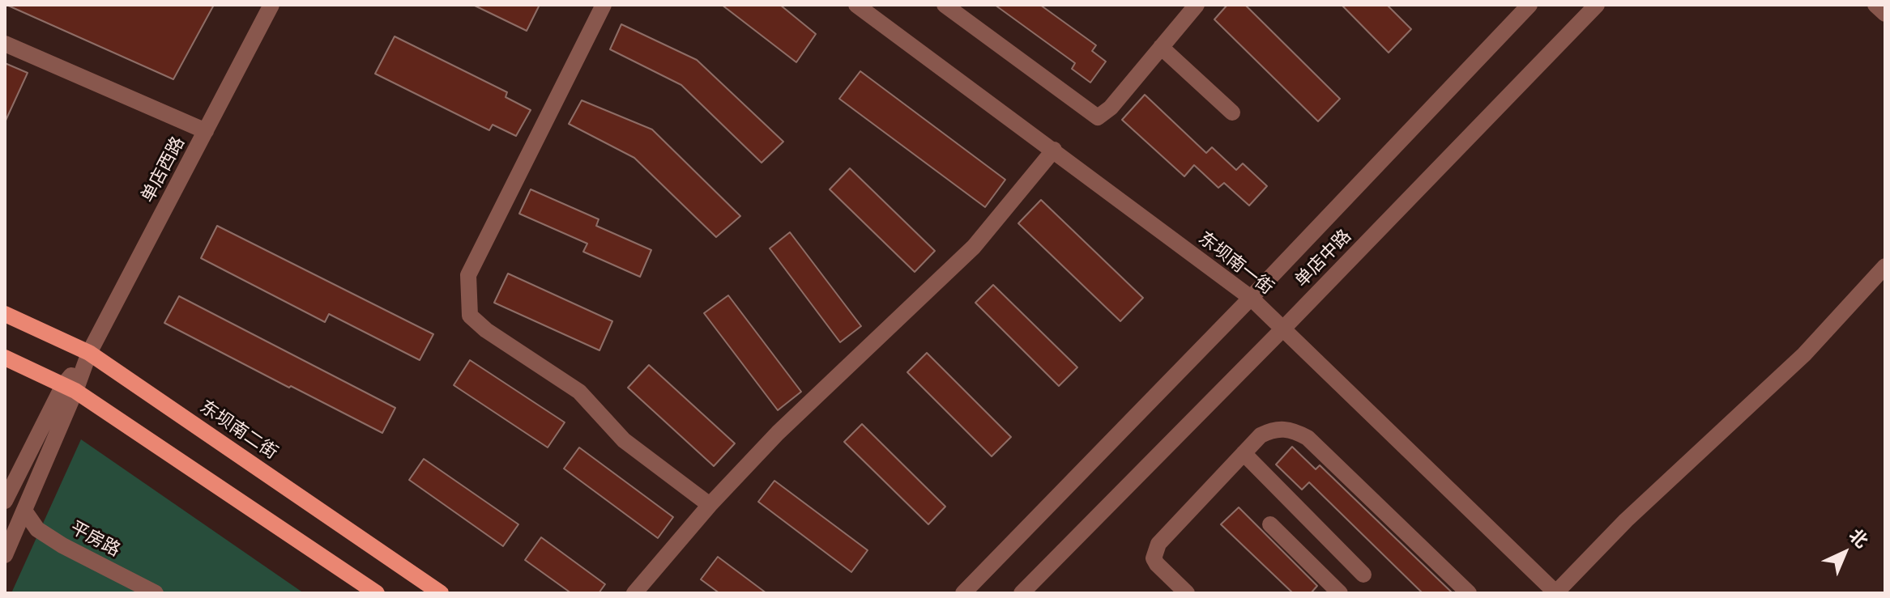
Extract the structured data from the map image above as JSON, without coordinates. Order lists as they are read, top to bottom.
{
  "streets": {
    "main road": ["东坝南二街"],
    "street": [
      "单店西路",
      "单店中路",
      "东坝南一街",
      "平房路"
    ]
  },
  "crossings": [
    ["单店西路", "东坝南二街"],
    ["单店西路", "平房路"],
    ["单店中路", "东坝南一街"]
  ],
  "north": "top right"
}
